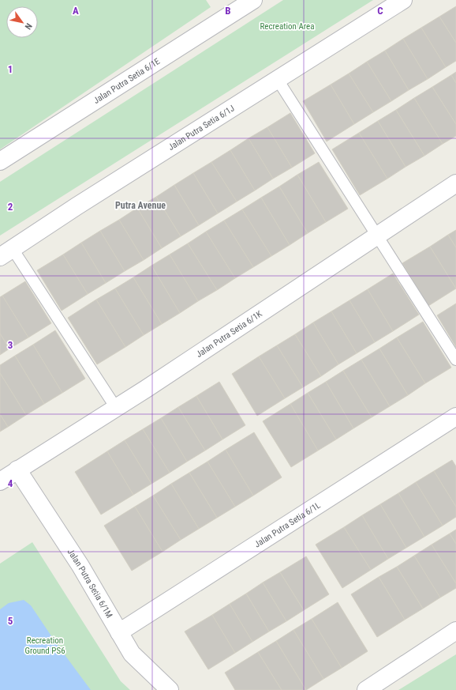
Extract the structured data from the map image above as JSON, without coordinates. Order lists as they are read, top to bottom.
{
  "streets": {
    "street": [
      "Jalan Putra Setia 6/1E",
      "Jalan Putra Setia 6/1J",
      "Jalan Putra Setia 6/1K",
      "Jalan Putra Setia 6/1L",
      "Jalan Putra Setia 6/1M"
    ]
  },
  "crossings": [
    ["Jalan Putra Setia 6/1K", "Jalan Putra Setia 6/1M"],
    ["Jalan Putra Setia 6/1L", "Jalan Putra Setia 6/1M"]
  ],
  "districts": ["Putra Avenue"],
  "parks": ["Recreation Area", "Recreation Ground PS6"],
  "north": "bottom right",
  "grid": {
    "columns": ["A", "B", "C"],
    "rows": [
      "1",
      "2",
      "3",
      "4",
      "5"
    ]
  }
}
